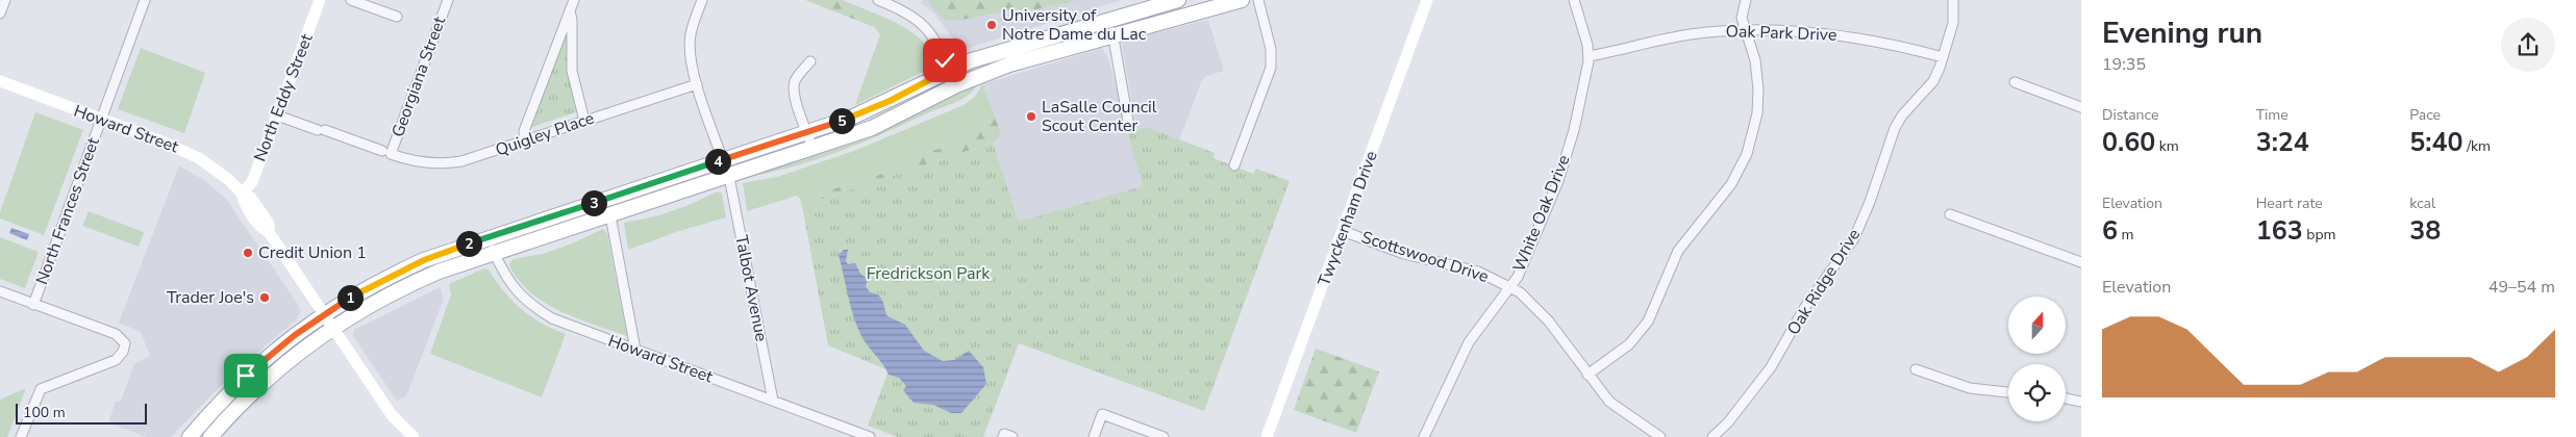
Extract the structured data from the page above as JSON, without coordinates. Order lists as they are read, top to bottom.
{
  "streets": {
    "street": [
      "Oak Park Drive",
      "Georgiana Street",
      "North Eddy Street",
      "Howard Street",
      "Quigley Place",
      "North Frances Street",
      "White Oak Drive",
      "Twyckenham Drive",
      "Scottswood Drive",
      "Oak Ridge Drive",
      "Talbot Avenue"
    ]
  },
  "crossings": [
    ["Oak Park Drive", "White Oak Drive"],
    ["Oak Park Drive", "Oak Ridge Drive"],
    ["Georgiana Street", "Quigley Place"],
    ["North Eddy Street", "Howard Street"],
    ["North Eddy Street", "Quigley Place"],
    ["Howard Street", "North Frances Street"],
    ["Howard Street", "Talbot Avenue"],
    ["White Oak Drive", "Scottswood Drive"],
    ["Twyckenham Drive", "Scottswood Drive"]
  ],
  "parks": ["Fredrickson Park"],
  "places": [
    "University of Notre Dame du Lac",
    "LaSalle Council Scout Center",
    "Credit Union 1",
    "Trader Joe's"
  ],
  "scale_bar": "100 m",
  "north": "top",
  "page": {
    "heading": ["Evening run", "19:35"],
    "stats": [
      ["Distance", "0.60 km"],
      ["Time", "3:24"],
      ["Pace", "5:40 /km"],
      ["Elevation", "6 m"],
      ["Heart rate", "163 bpm"],
      ["kcal", "38"]
    ],
    "pins": [
      "5",
      "4",
      "3",
      "2",
      "1"
    ],
    "chart": ["Elevation", "49–54 m"],
    "scale": "100 m"
  }
}
